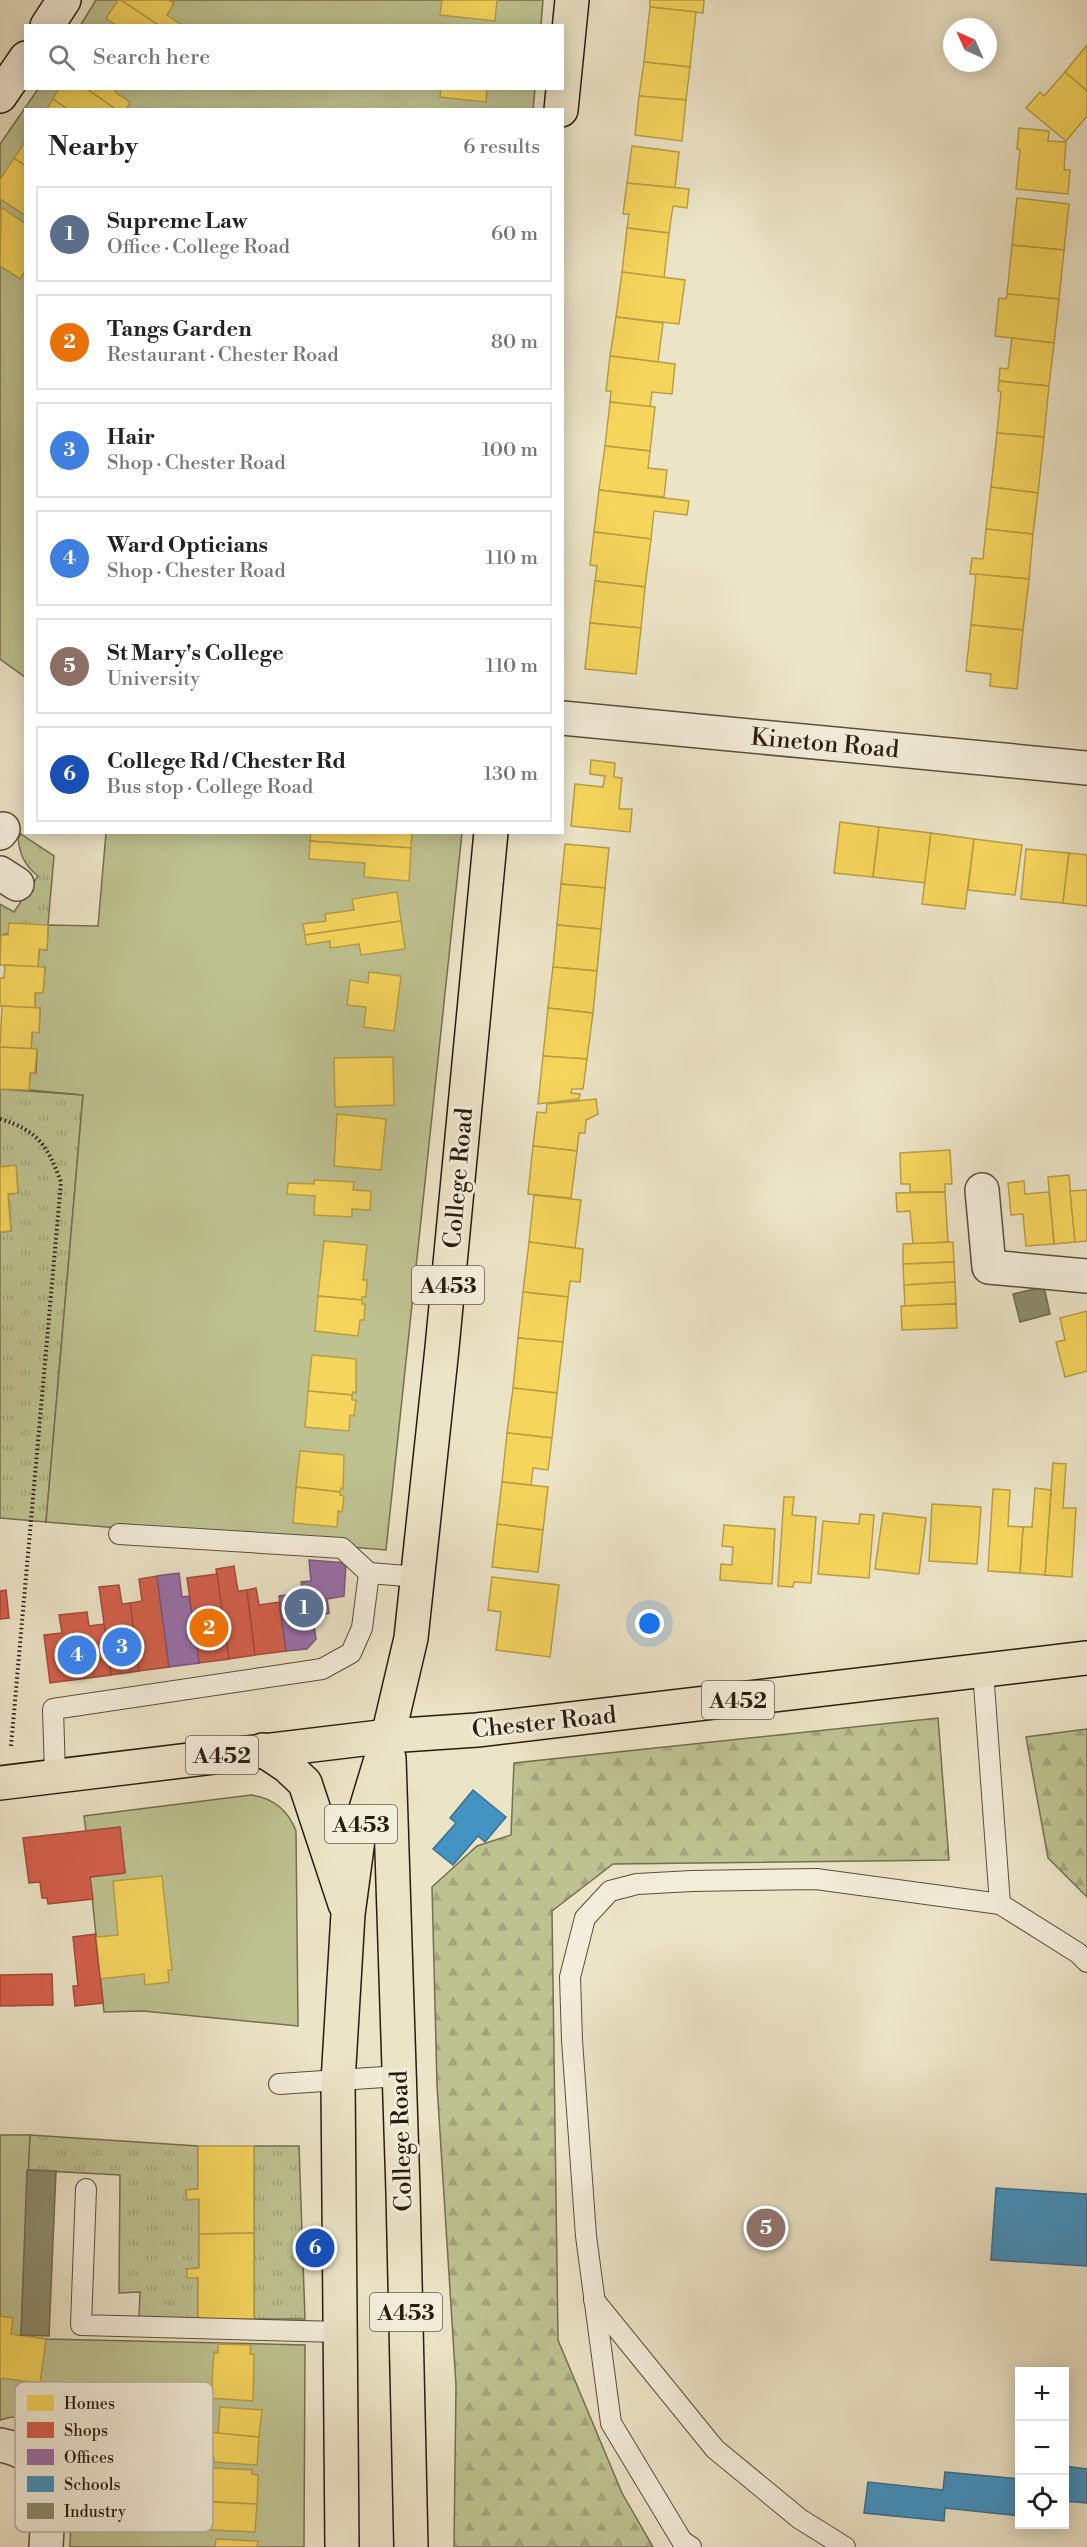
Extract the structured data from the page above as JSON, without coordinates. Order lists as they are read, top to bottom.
{
  "streets": {
    "main road": [
      "College Road",
      "A453",
      "A452",
      "Chester Road"
    ],
    "street": ["Kineton Road"]
  },
  "crossings": [
    ["College Road", "Chester Road"]
  ],
  "legend": [
    "Homes",
    "Shops",
    "Offices",
    "Schools",
    "Industry"
  ],
  "north": "top left",
  "page": {
    "search": "Search here",
    "heading": ["Nearby", "6 results"],
    "list": [
      {
        "mark": "1",
        "name": "Supreme Law",
        "note": "Office · College Road",
        "value": "60 m"
      },
      {
        "mark": "2",
        "name": "Tangs Garden",
        "note": "Restaurant · Chester Road",
        "value": "80 m"
      },
      {
        "mark": "3",
        "name": "Hair",
        "note": "Shop · Chester Road",
        "value": "100 m"
      },
      {
        "mark": "4",
        "name": "Ward Opticians",
        "note": "Shop · Chester Road",
        "value": "110 m"
      },
      {
        "mark": "5",
        "name": "St Mary's College",
        "note": "University",
        "value": "110 m"
      },
      {
        "mark": "6",
        "name": "College Rd / Chester Rd",
        "note": "Bus stop · College Road",
        "value": "130 m"
      }
    ],
    "pins": [
      "1",
      "2",
      "3",
      "4",
      "5",
      "6"
    ],
    "map_buttons": ["+", "−"]
  }
}
